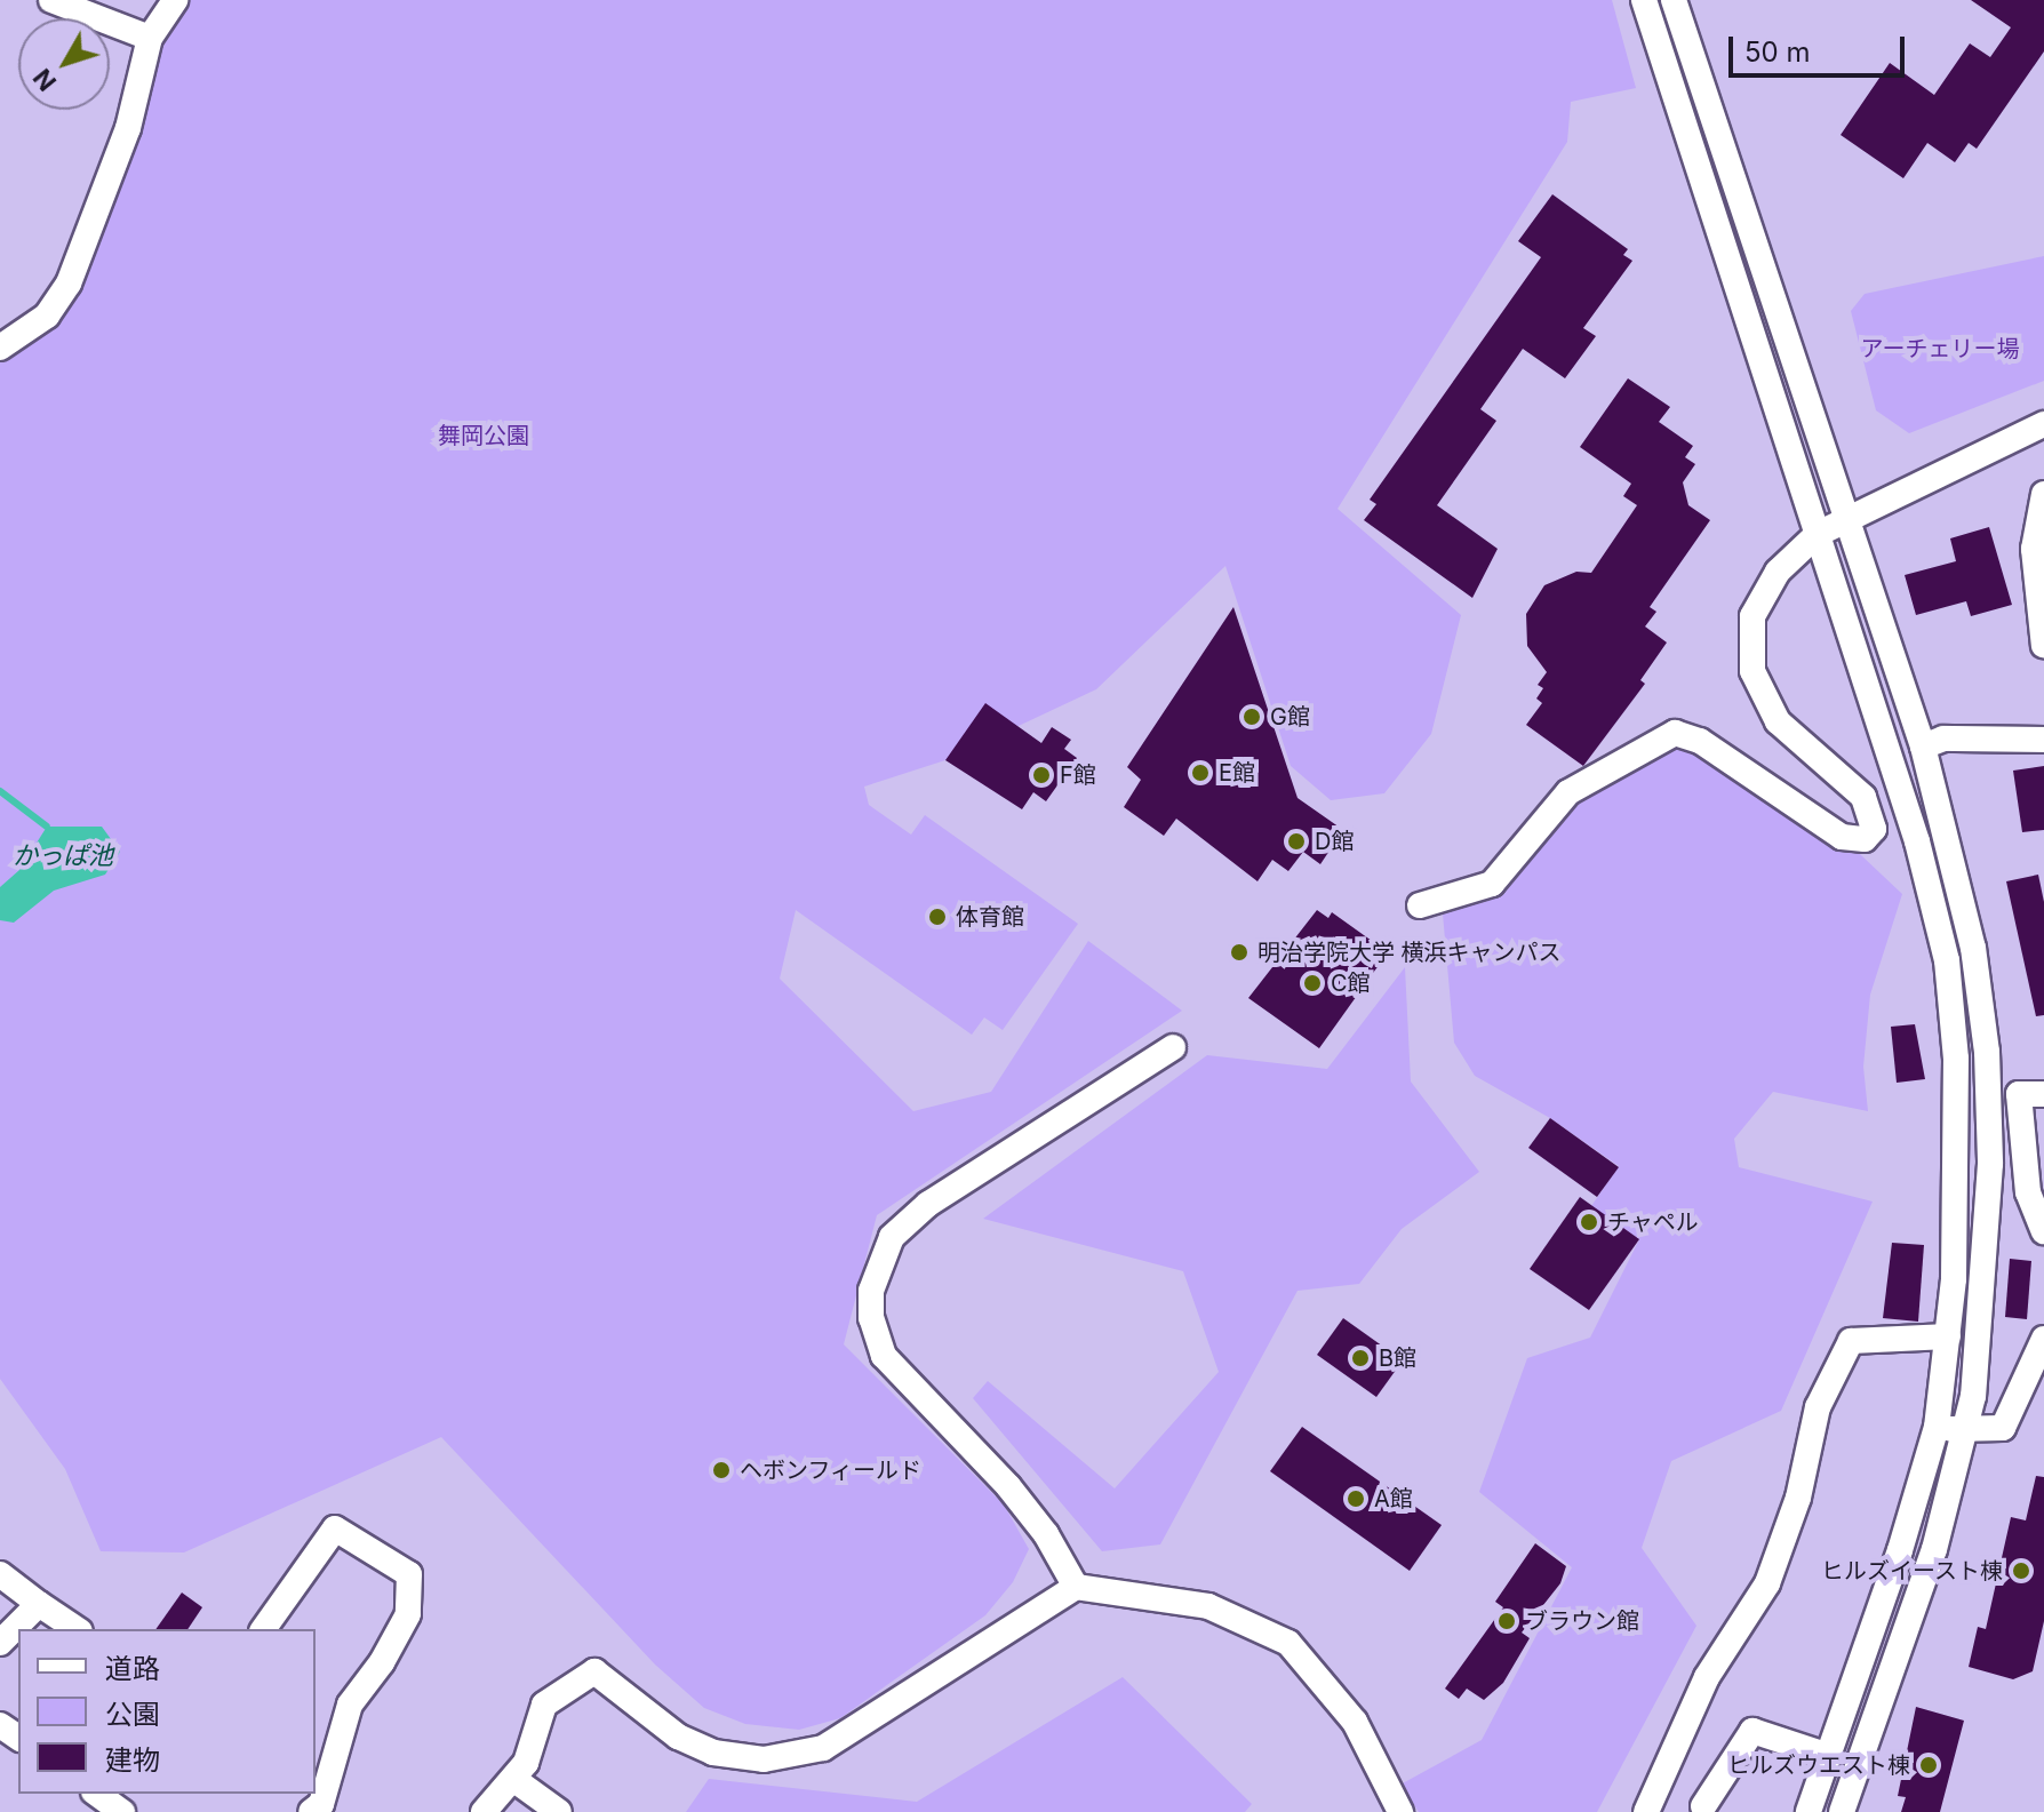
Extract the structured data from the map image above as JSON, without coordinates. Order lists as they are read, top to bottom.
{
  "water": ["かっぱ池"],
  "parks": ["アーチェリー場", "舞岡公園"],
  "places": [
    "G館",
    "E館",
    "F館",
    "D館",
    "体育館",
    "明治学院大学 横浜キャンパス",
    "C館",
    "チャペル",
    "B館",
    "ヘボンフィールド",
    "A館",
    "ヒルズイースト棟",
    "ブラウン館",
    "ヒルズウエスト棟"
  ],
  "legend": ["道路", "公園", "建物"],
  "scale_bar": "50 m",
  "north": "bottom left"
}
